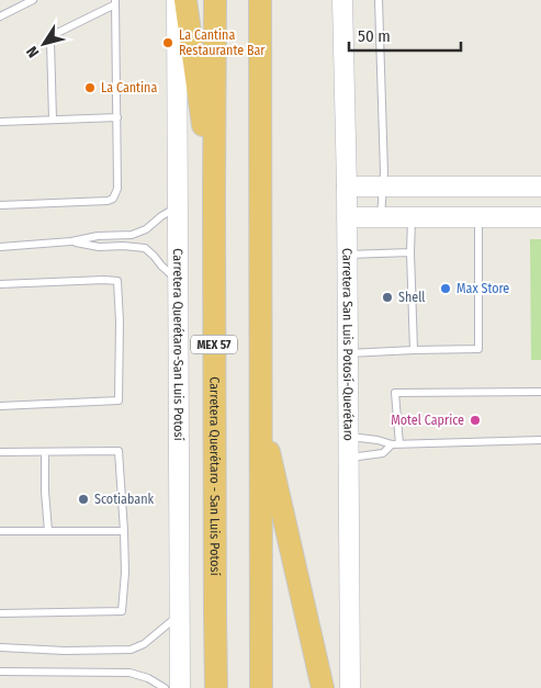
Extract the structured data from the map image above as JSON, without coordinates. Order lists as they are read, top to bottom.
{
  "streets": {
    "highway": ["MEX 57", "Carretera Querétaro - San Luis Potosí"],
    "main road": ["Carretera San Luis Potosí-Querétaro", "Carretera Querétaro-San Luis Potosí"]
  },
  "places": [
    "La Cantina Restaurante Bar",
    "La Cantina",
    "Max Store",
    "Shell",
    "Motel Caprice",
    "Scotiabank"
  ],
  "scale_bar": "50 m",
  "north": "bottom left"
}
